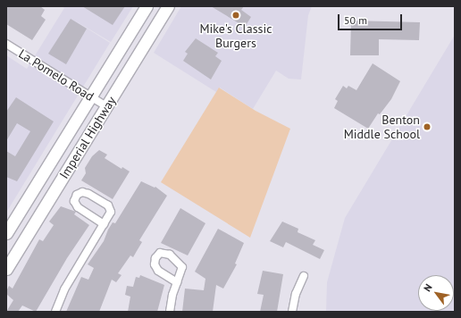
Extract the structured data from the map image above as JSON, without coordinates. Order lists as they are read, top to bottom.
{
  "streets": {
    "main road": ["Imperial Highway"],
    "street": ["La Pomelo Road"]
  },
  "crossings": [
    ["La Pomelo Road", "Imperial Highway"]
  ],
  "places": ["Mike's Classic Burgers", "Benton Middle School"],
  "scale_bar": "50 m",
  "north": "top left"
}
